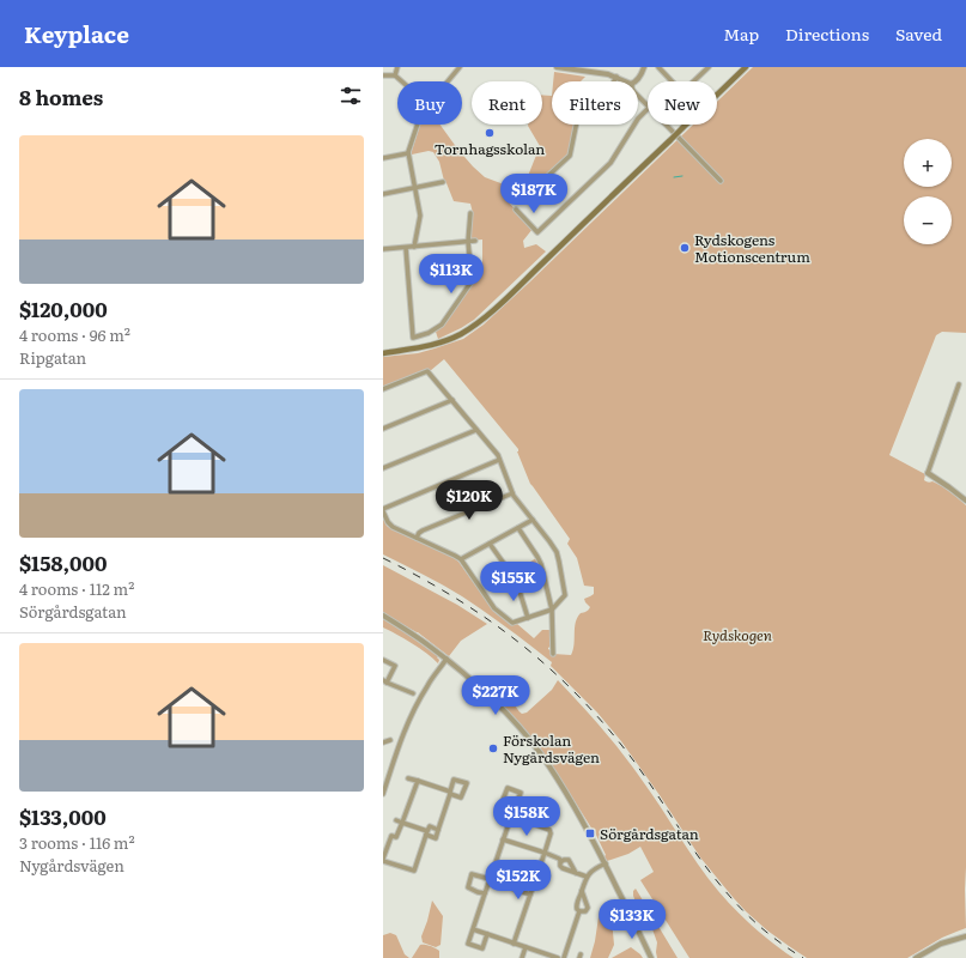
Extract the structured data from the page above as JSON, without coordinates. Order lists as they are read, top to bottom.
{
  "parks": ["Rydskogen"],
  "places": {
    "other": ["Tornhagsskolan", "Rydskogens Motionscentrum", "Förskolan Nygårdsvägen"],
    "transit": ["Sörgårdsgatan"]
  },
  "page": {
    "header": "Keyplace",
    "nav": ["Map", "Directions", "Saved"],
    "heading": "8 homes",
    "chip": [
      "Buy",
      "Rent",
      "Filters",
      "New"
    ],
    "list": [
      {
        "name": "$120,000",
        "note": "4 rooms · 96 m² · Ripgatan"
      },
      {
        "name": "$158,000",
        "note": "4 rooms · 112 m² · Sörgårdsgatan"
      },
      {
        "name": "$133,000",
        "note": "3 rooms · 116 m² · Nygårdsvägen"
      }
    ],
    "map_buttons": ["+", "−"],
    "price": [
      "$187K",
      "$113K",
      "$120K",
      "$155K",
      "$227K",
      "$158K",
      "$152K",
      "$133K"
    ]
  }
}
